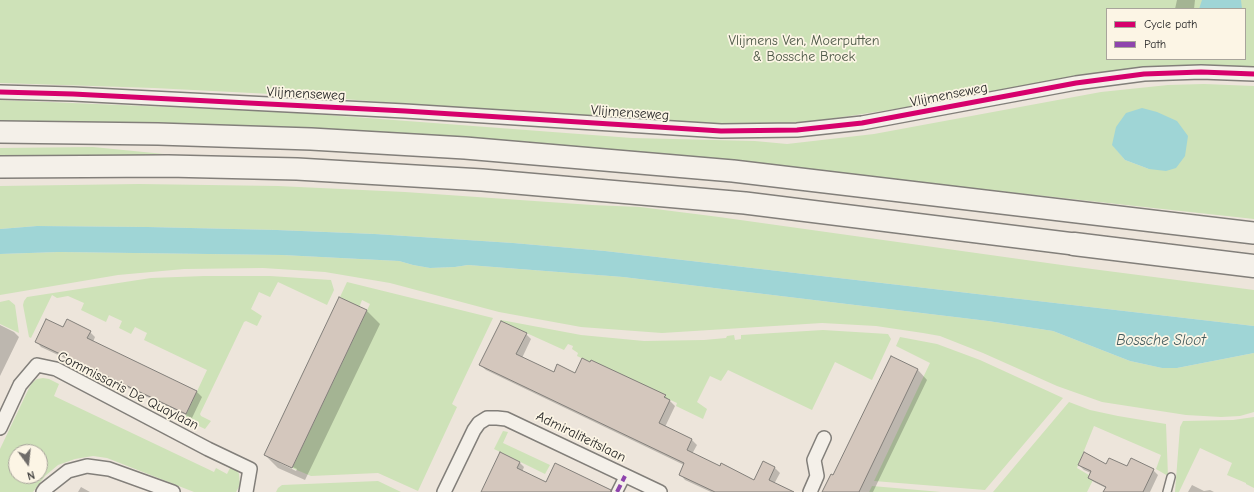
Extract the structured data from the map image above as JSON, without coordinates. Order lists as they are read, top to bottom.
{
  "streets": {
    "street": ["Vlijmenseweg", "Commissaris De Quaylaan", "Admiraliteitslaan"]
  },
  "water": ["Bossche Sloot"],
  "parks": ["Vlijmens Ven, Moerputten & Bossche Broek"],
  "legend": ["Cycle path", "Path"],
  "north": "bottom"
}
